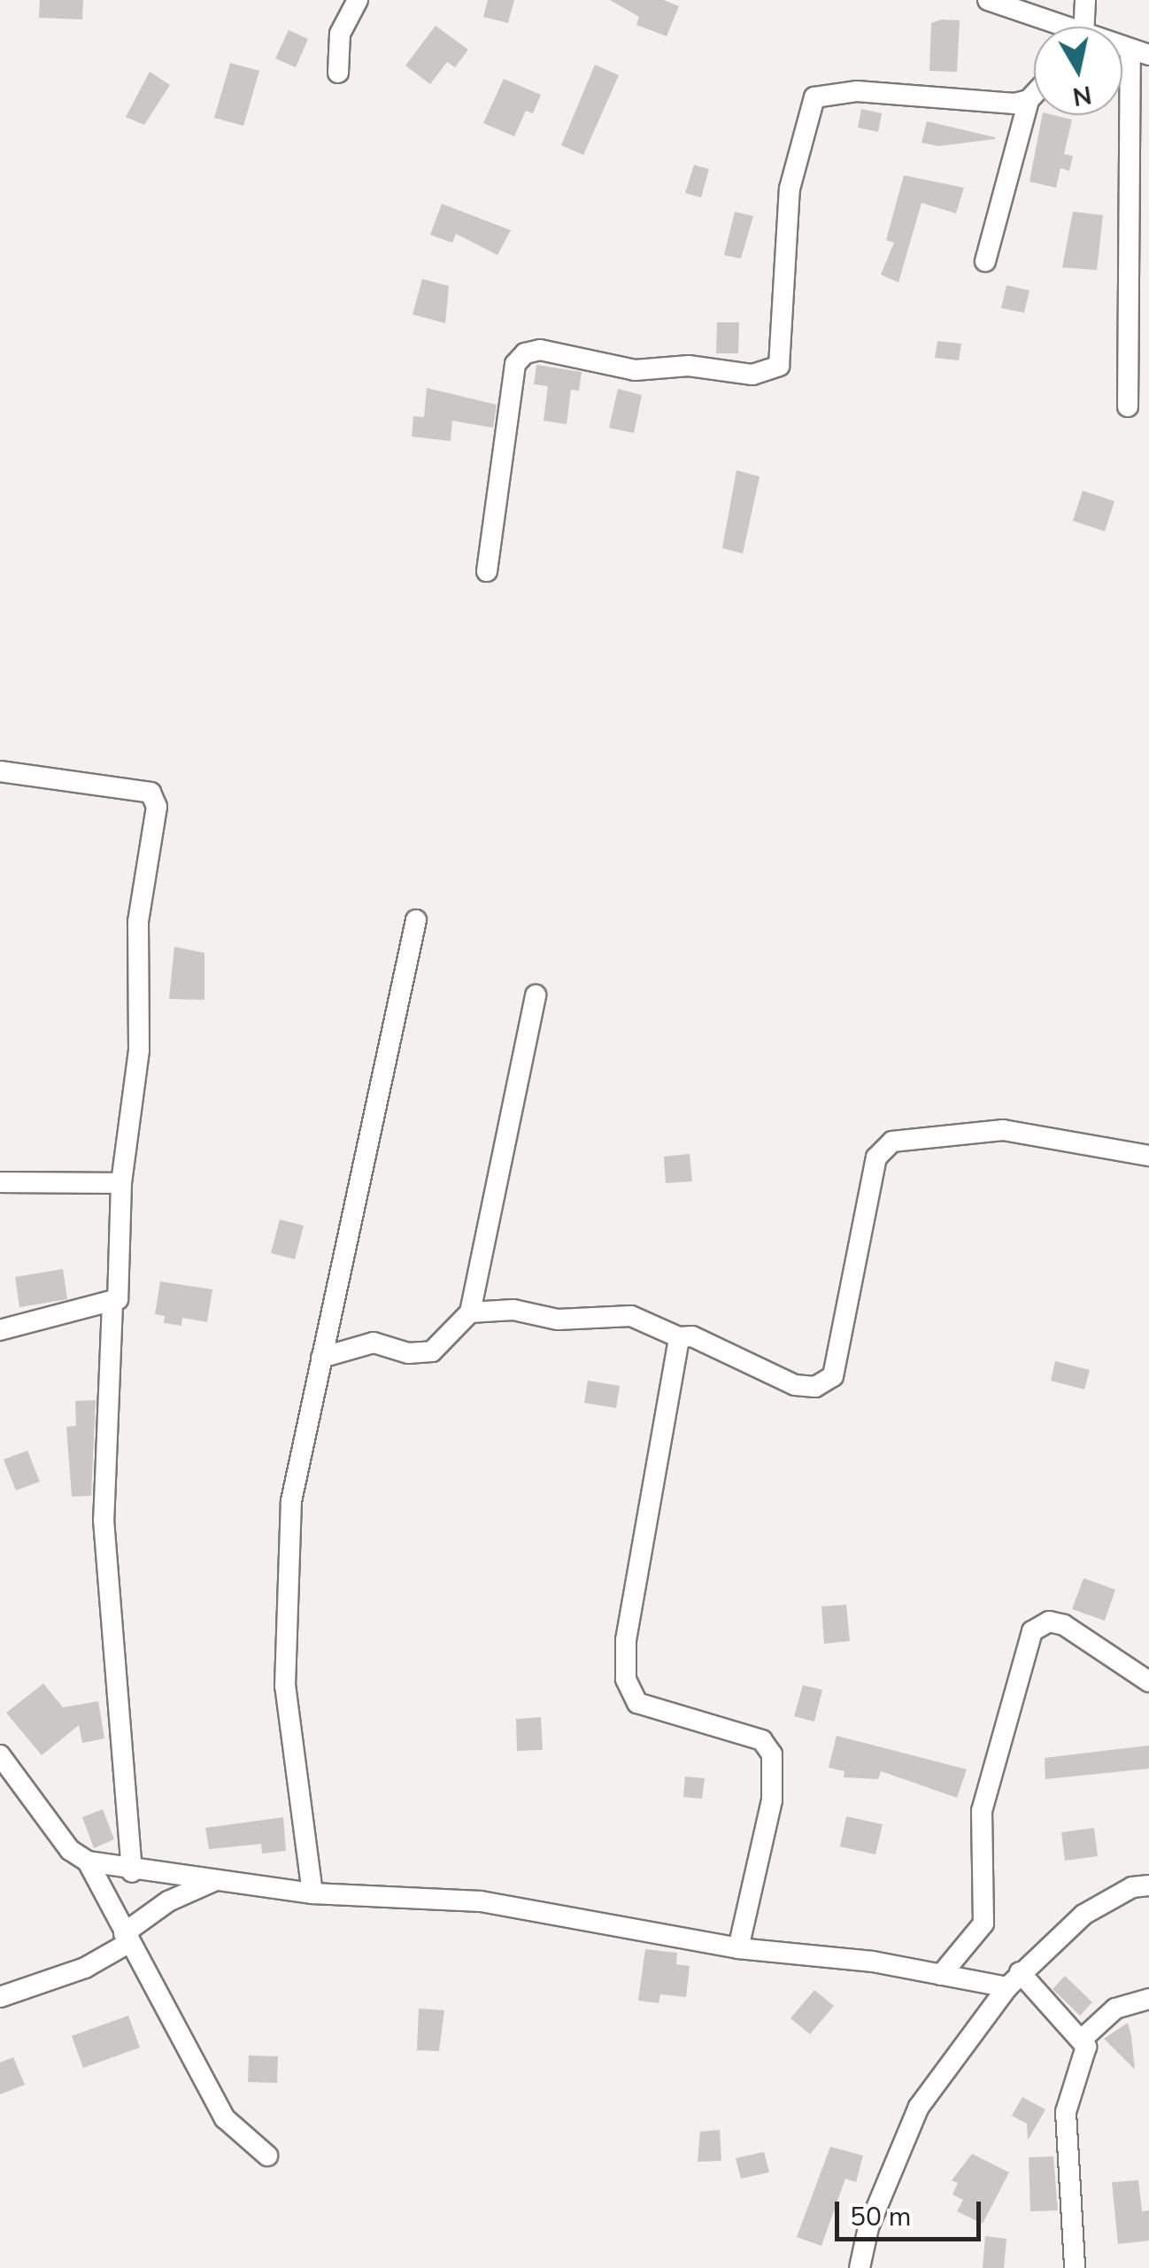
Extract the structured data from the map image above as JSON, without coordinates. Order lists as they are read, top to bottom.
{
  "scale_bar": "50 m",
  "north": "bottom"
}
